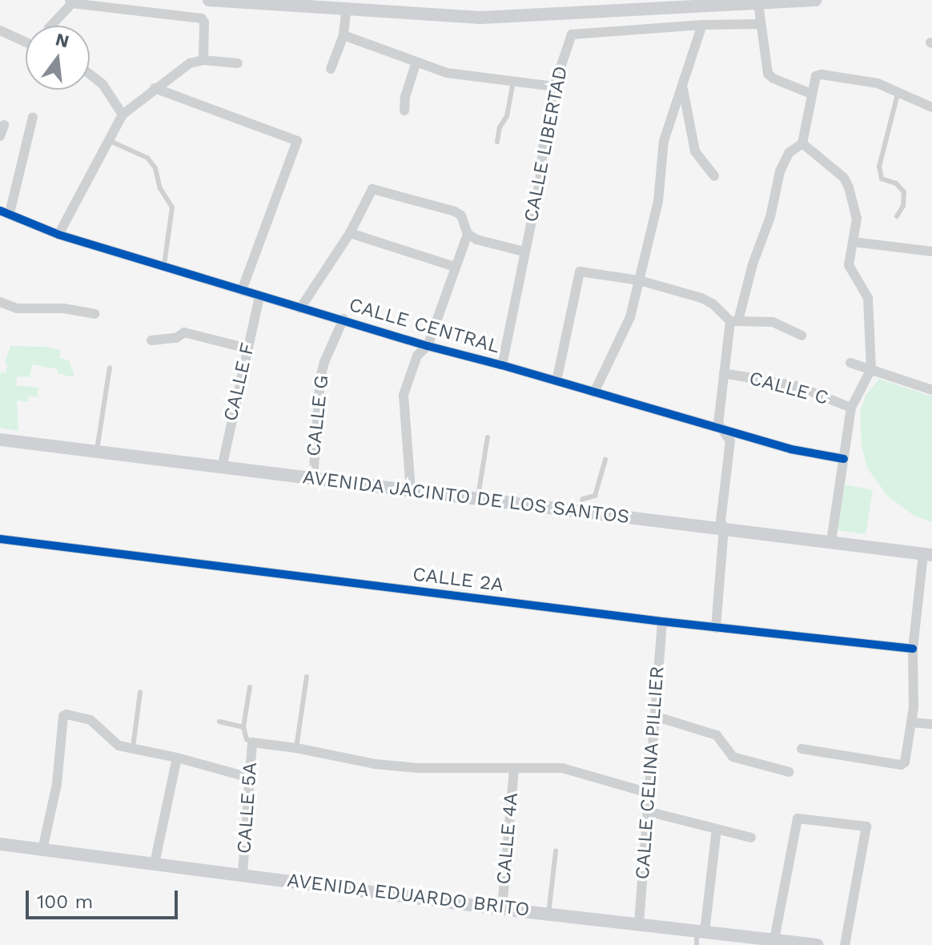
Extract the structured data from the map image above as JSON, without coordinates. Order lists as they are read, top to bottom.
{
  "streets": {
    "street": [
      "CALLE LIBERTAD",
      "CALLE CENTRAL",
      "CALLE F",
      "CALLE C",
      "CALLE G",
      "AVENIDA JACINTO DE LOS SANTOS",
      "CALLE 2A",
      "CALLE CELINA PILLIER",
      "CALLE 5A",
      "CALLE 4A",
      "AVENIDA EDUARDO BRITO"
    ]
  },
  "crossings": [
    ["CALLE LIBERTAD", "CALLE CENTRAL"],
    ["CALLE CENTRAL", "CALLE F"],
    ["CALLE CENTRAL", "CALLE G"],
    ["CALLE F", "AVENIDA JACINTO DE LOS SANTOS"],
    ["CALLE G", "AVENIDA JACINTO DE LOS SANTOS"],
    ["CALLE 2A", "CALLE CELINA PILLIER"],
    ["CALLE CELINA PILLIER", "AVENIDA EDUARDO BRITO"],
    ["CALLE 5A", "AVENIDA EDUARDO BRITO"],
    ["CALLE 4A", "AVENIDA EDUARDO BRITO"]
  ],
  "scale_bar": "100 m",
  "north": "top"
}
